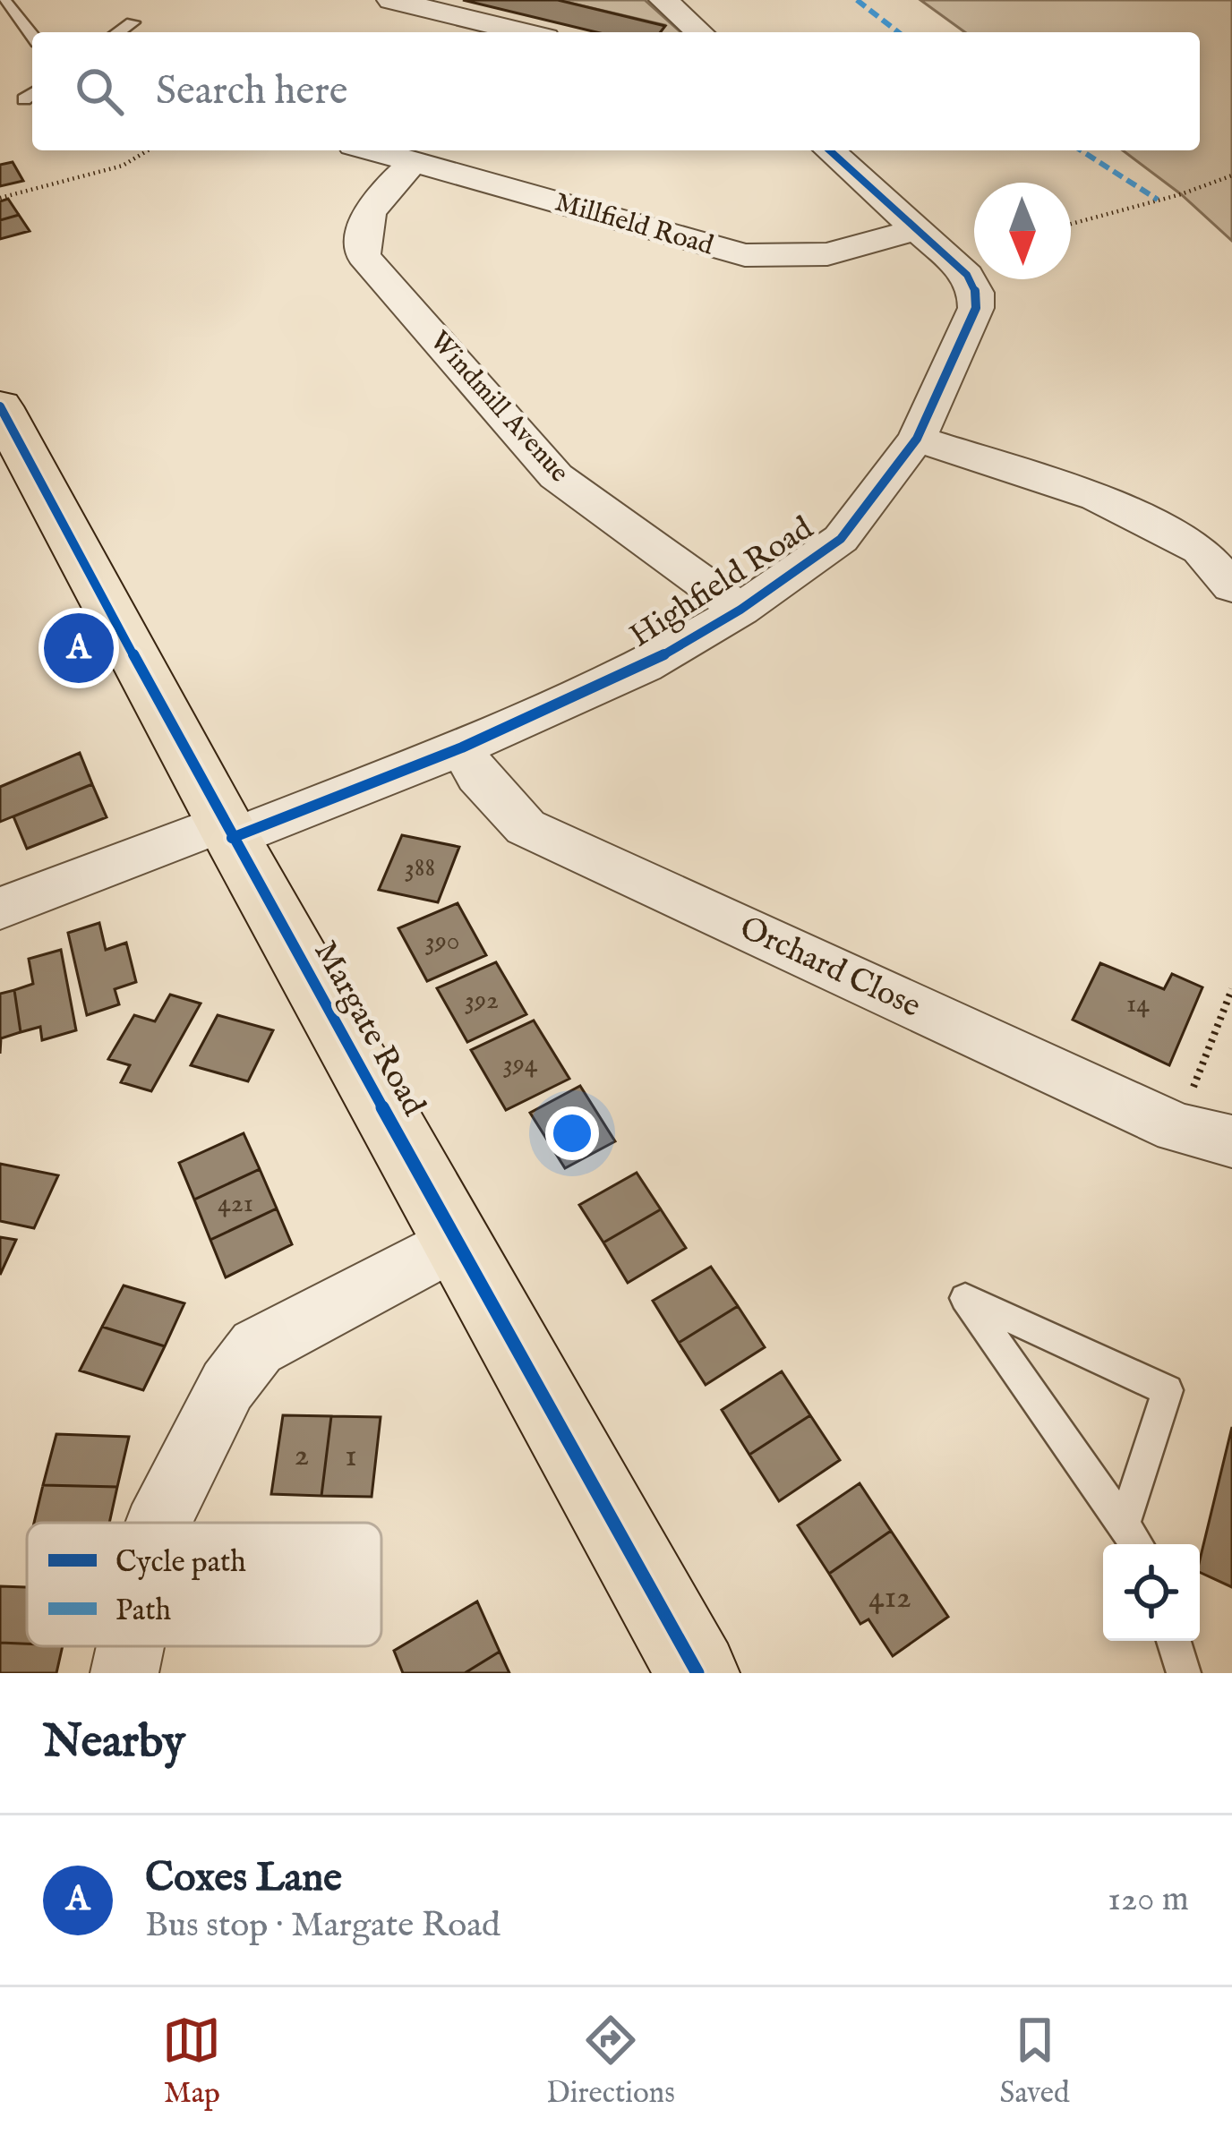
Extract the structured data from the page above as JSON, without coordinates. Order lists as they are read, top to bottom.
{
  "streets": {
    "main road": ["Margate Road"],
    "street": [
      "Millfield Road",
      "Windmill Avenue",
      "Highfield Road",
      "Orchard Close"
    ]
  },
  "crossings": [
    ["Millfield Road", "Windmill Avenue"],
    ["Millfield Road", "Highfield Road"],
    ["Windmill Avenue", "Highfield Road"],
    ["Highfield Road", "Orchard Close"],
    ["Highfield Road", "Margate Road"]
  ],
  "house_numbers": [
    "388",
    "390",
    "392",
    "14",
    "394",
    "421",
    "2",
    "1",
    "412"
  ],
  "legend": ["Cycle path", "Path"],
  "north": "bottom",
  "page": {
    "search": "Search here",
    "pins": "A",
    "heading": "Nearby",
    "list": [
      {
        "mark": "A",
        "name": "Coxes Lane",
        "note": "Bus stop · Margate Road",
        "value": "120 m"
      }
    ],
    "nav": ["Map", "Directions", "Saved"]
  }
}
